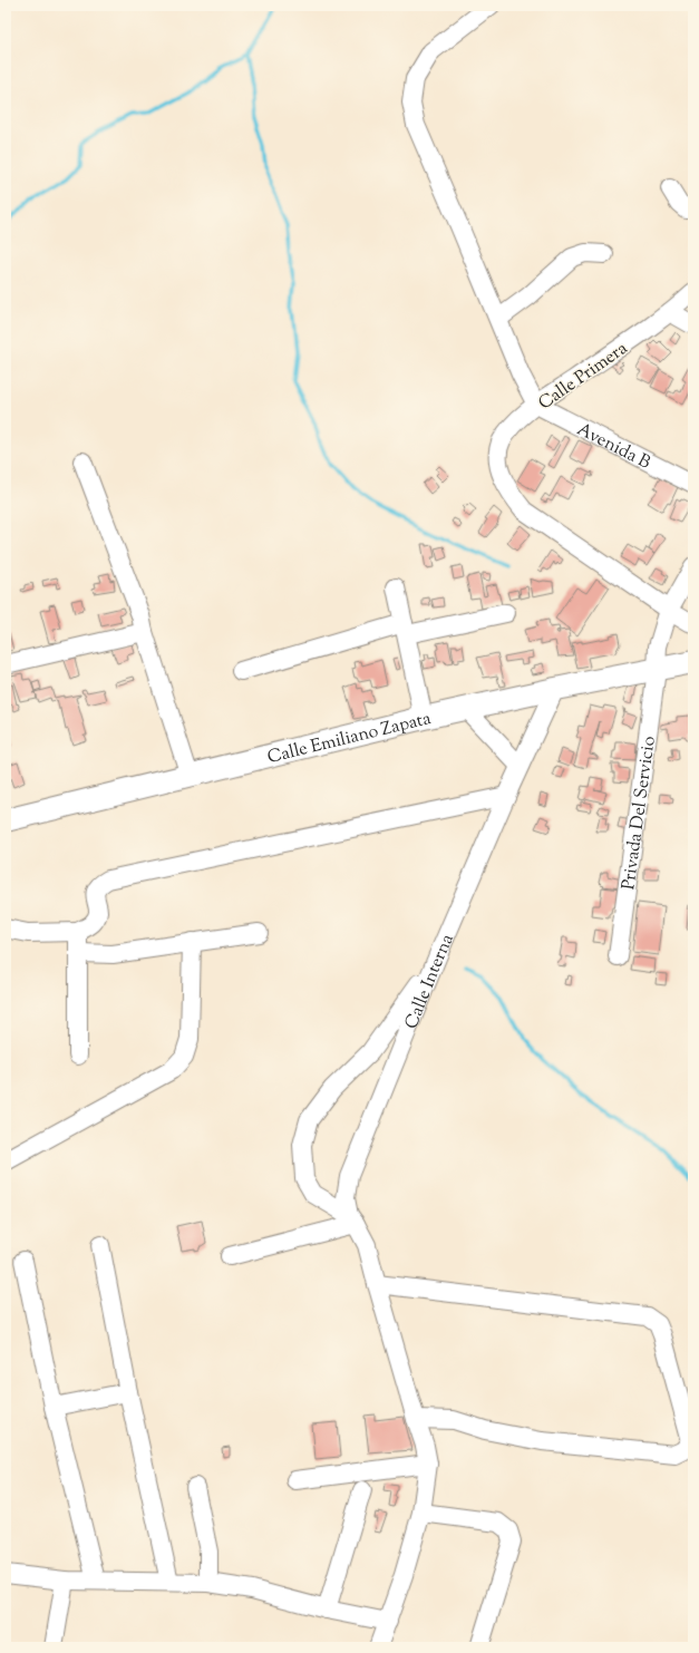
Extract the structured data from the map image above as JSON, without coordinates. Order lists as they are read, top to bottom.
{
  "streets": {
    "main road": ["Calle Emiliano Zapata"],
    "street": [
      "Calle Primera",
      "Avenida B",
      "Privada Del Servicio",
      "Calle Interna"
    ]
  },
  "crossings": [
    ["Calle Primera", "Avenida B"],
    ["Calle Primera", "Privada Del Servicio"],
    ["Calle Emiliano Zapata", "Privada Del Servicio"],
    ["Calle Emiliano Zapata", "Calle Interna"]
  ]
}
